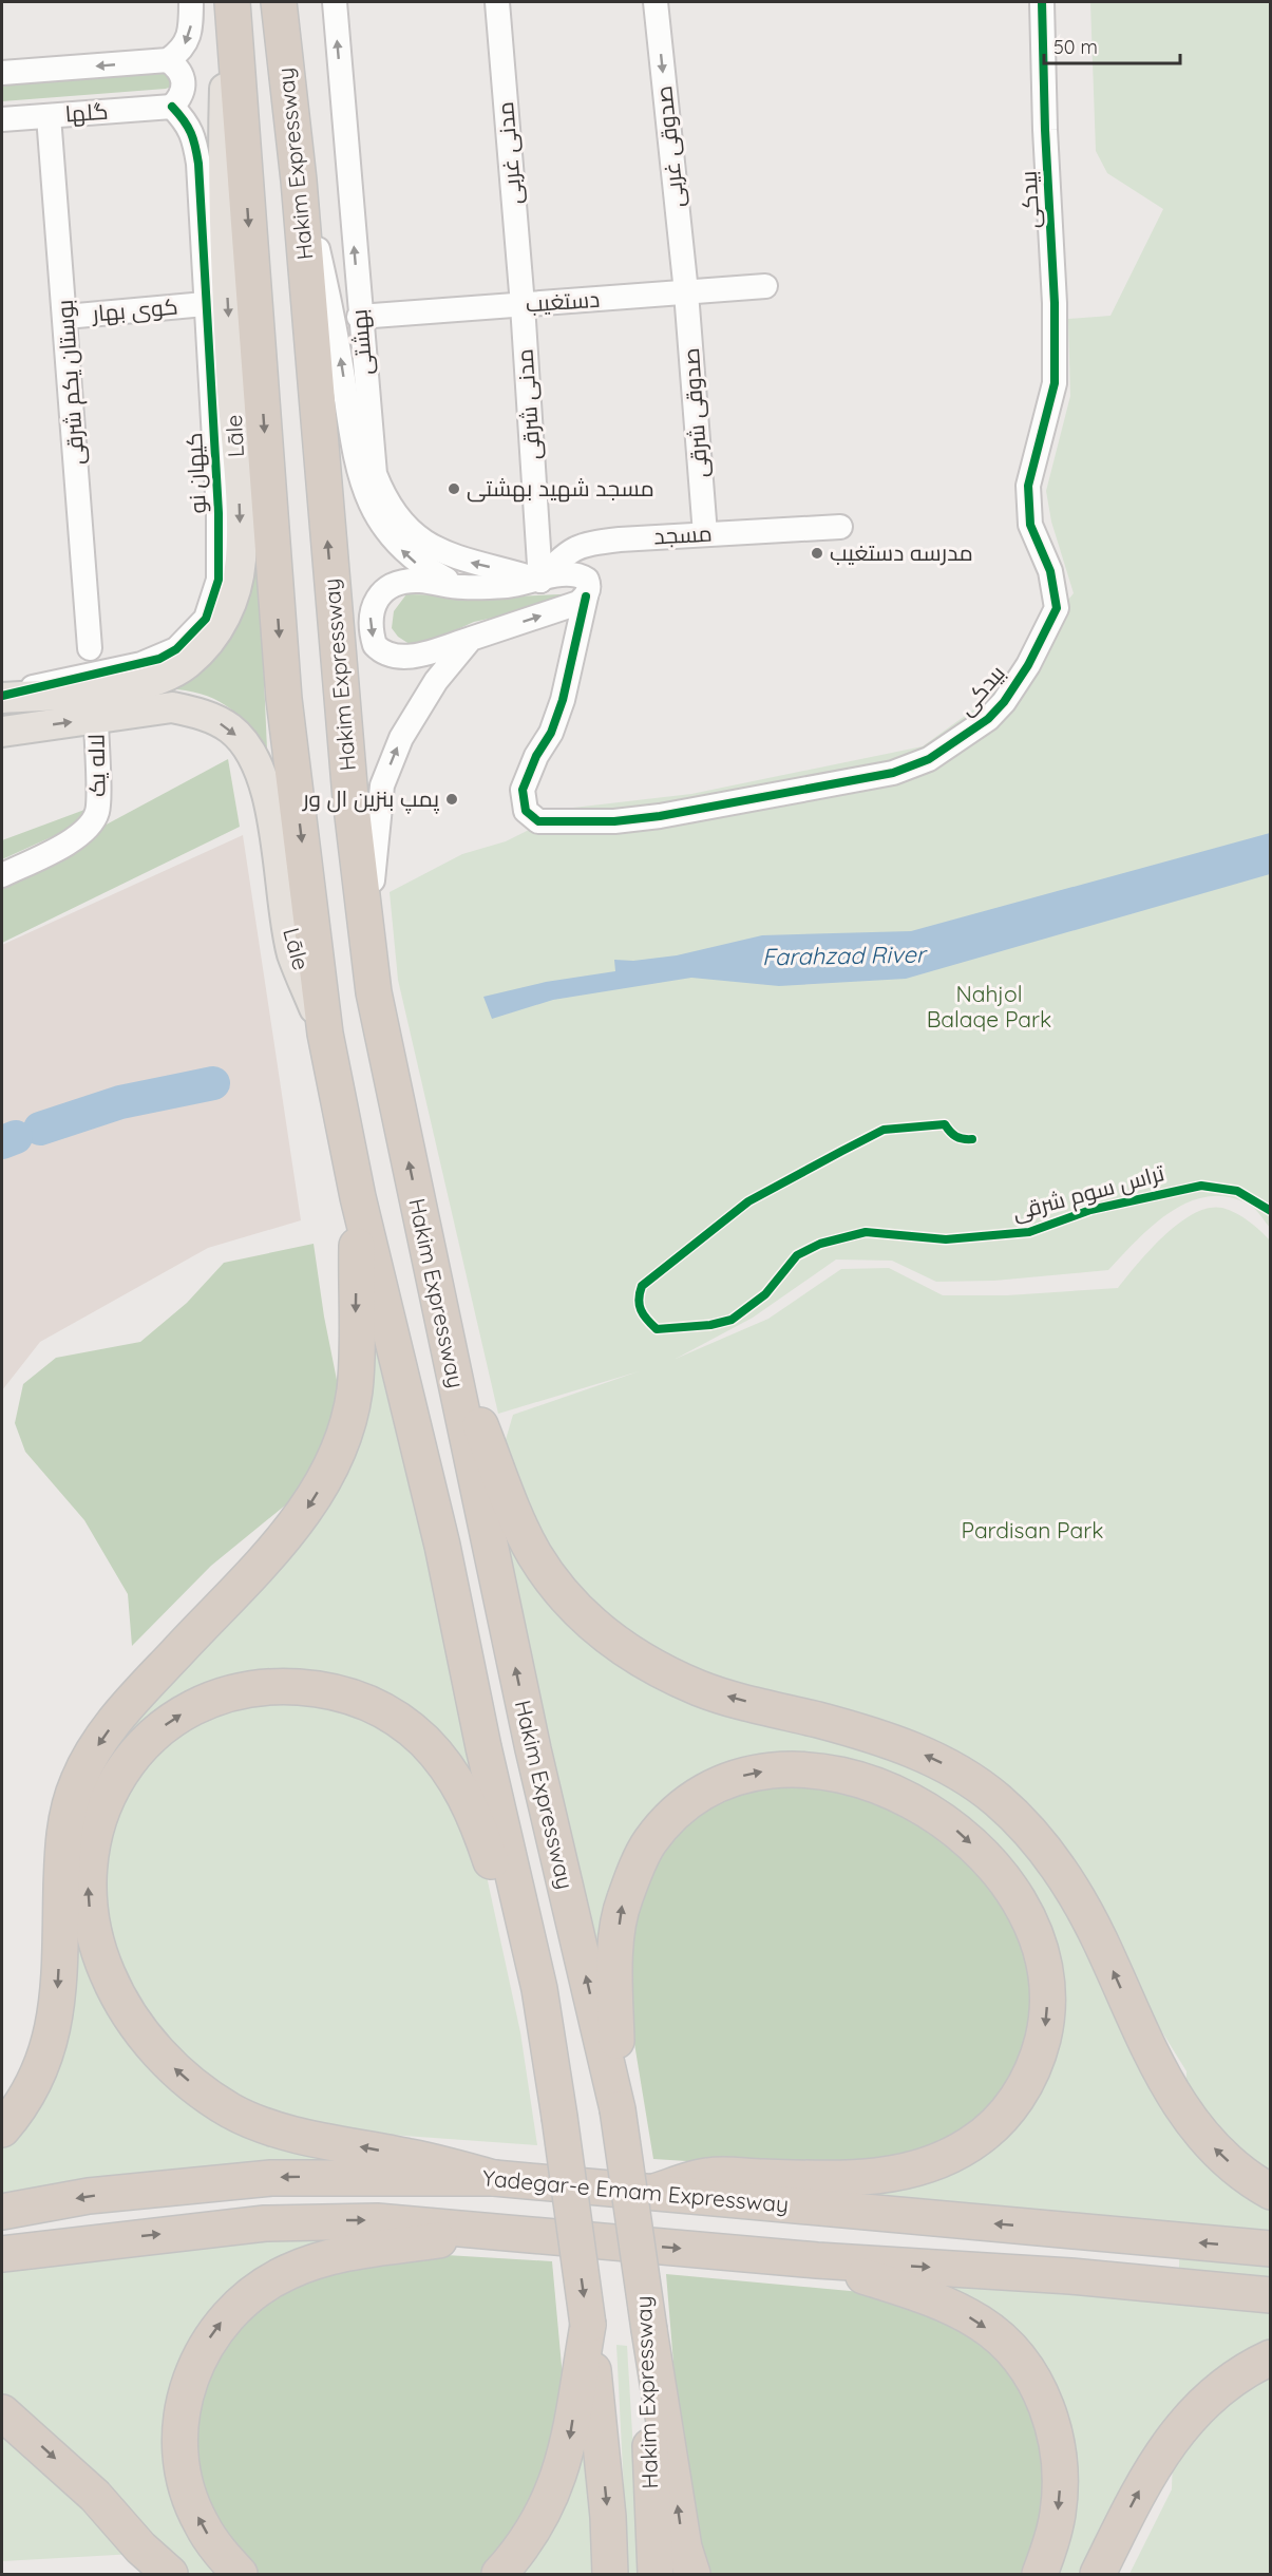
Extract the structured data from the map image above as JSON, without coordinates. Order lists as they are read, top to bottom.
{
  "streets": {
    "highway": ["Hakim Expressway", "Yadegar-e Emam Expressway"],
    "main road": ["Lāle"],
    "street": [
      "گلها",
      "صدوقی غربی",
      "مدنی غربی",
      "بیدکی",
      "دستغیب",
      "کوی بهار",
      "بهشتی",
      "بوستان یکم شرقی",
      "مدنی شرقی",
      "صدوقی شرقی",
      "کیهان نو",
      "مسجد",
      "لاله یک"
    ],
    "cycle path": ["تراس سوم شرقی"]
  },
  "crossings": [
    ["گلها", "بوستان یکم شرقی"],
    ["گلها", "کیهان نو"],
    ["صدوقی غربی", "دستغیب"],
    ["صدوقی غربی", "صدوقی شرقی"],
    ["مدنی غربی", "دستغیب"],
    ["مدنی غربی", "مدنی شرقی"],
    ["Hakim Expressway", "Lāle"],
    ["دستغیب", "بهشتی"],
    ["دستغیب", "مدنی شرقی"],
    ["دستغیب", "صدوقی شرقی"],
    ["کوی بهار", "بوستان یکم شرقی"],
    ["کوی بهار", "کیهان نو"],
    ["بهشتی", "مدنی شرقی"],
    ["بهشتی", "مسجد"],
    ["مدنی شرقی", "مسجد"],
    ["صدوقی شرقی", "مسجد"],
    ["Lāle", "کیهان نو"],
    ["Lāle", "لاله یک"]
  ],
  "one_way": ["صدوقی غربی"],
  "water": ["Farahzad River"],
  "parks": ["Nahjol Balaqe Park", "Pardisan Park"],
  "places": ["مسجد شهید بهشتی", "مدرسه دستغیب", "پمپ بنزین ال ور"],
  "scale_bar": "50 m"
}
